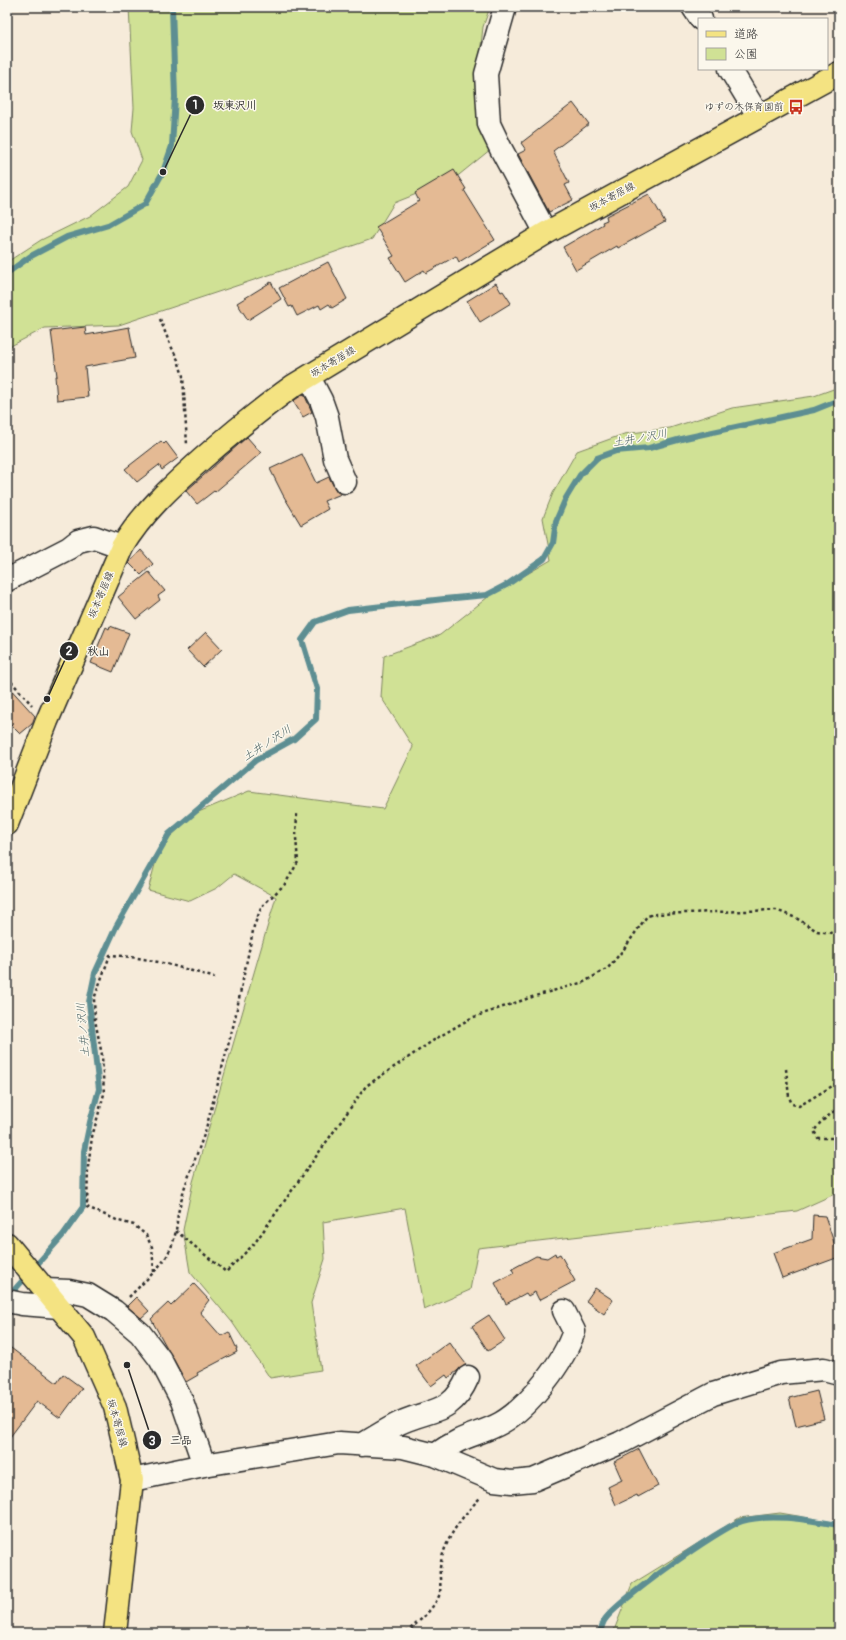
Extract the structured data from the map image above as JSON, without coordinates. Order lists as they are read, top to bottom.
{
  "streets": {
    "main road": ["坂本寄居線"]
  },
  "water": ["土井ノ沢川"],
  "places": {
    "bus stop": ["ゆずの木保育園前"],
    "other": ["坂東沢川", "秋山", "三品"]
  },
  "legend": ["道路", "公園"]
}
